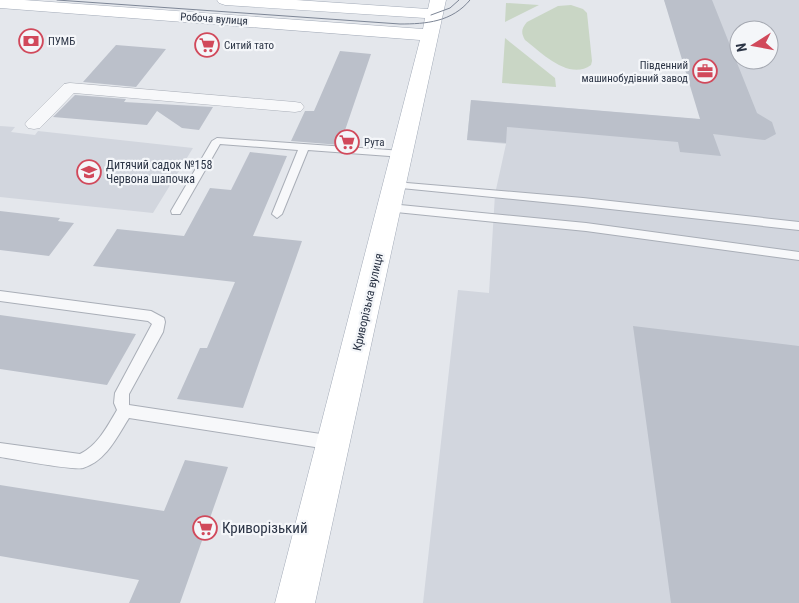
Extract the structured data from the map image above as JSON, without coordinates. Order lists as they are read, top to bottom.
{
  "streets": {
    "main road": ["Робоча вулиця", "Криворізька вулиця"]
  },
  "crossings": [
    ["Робоча вулиця", "Криворізька вулиця"]
  ],
  "places": {
    "bank": ["ПУМБ"],
    "supermarket": ["Ситий тато", "Рута", "Криворізький"],
    "office": ["Південний машинобудівний завод"],
    "school or university": ["Дитячий садок №158 Червона шапочка"]
  },
  "north": "left"
}
